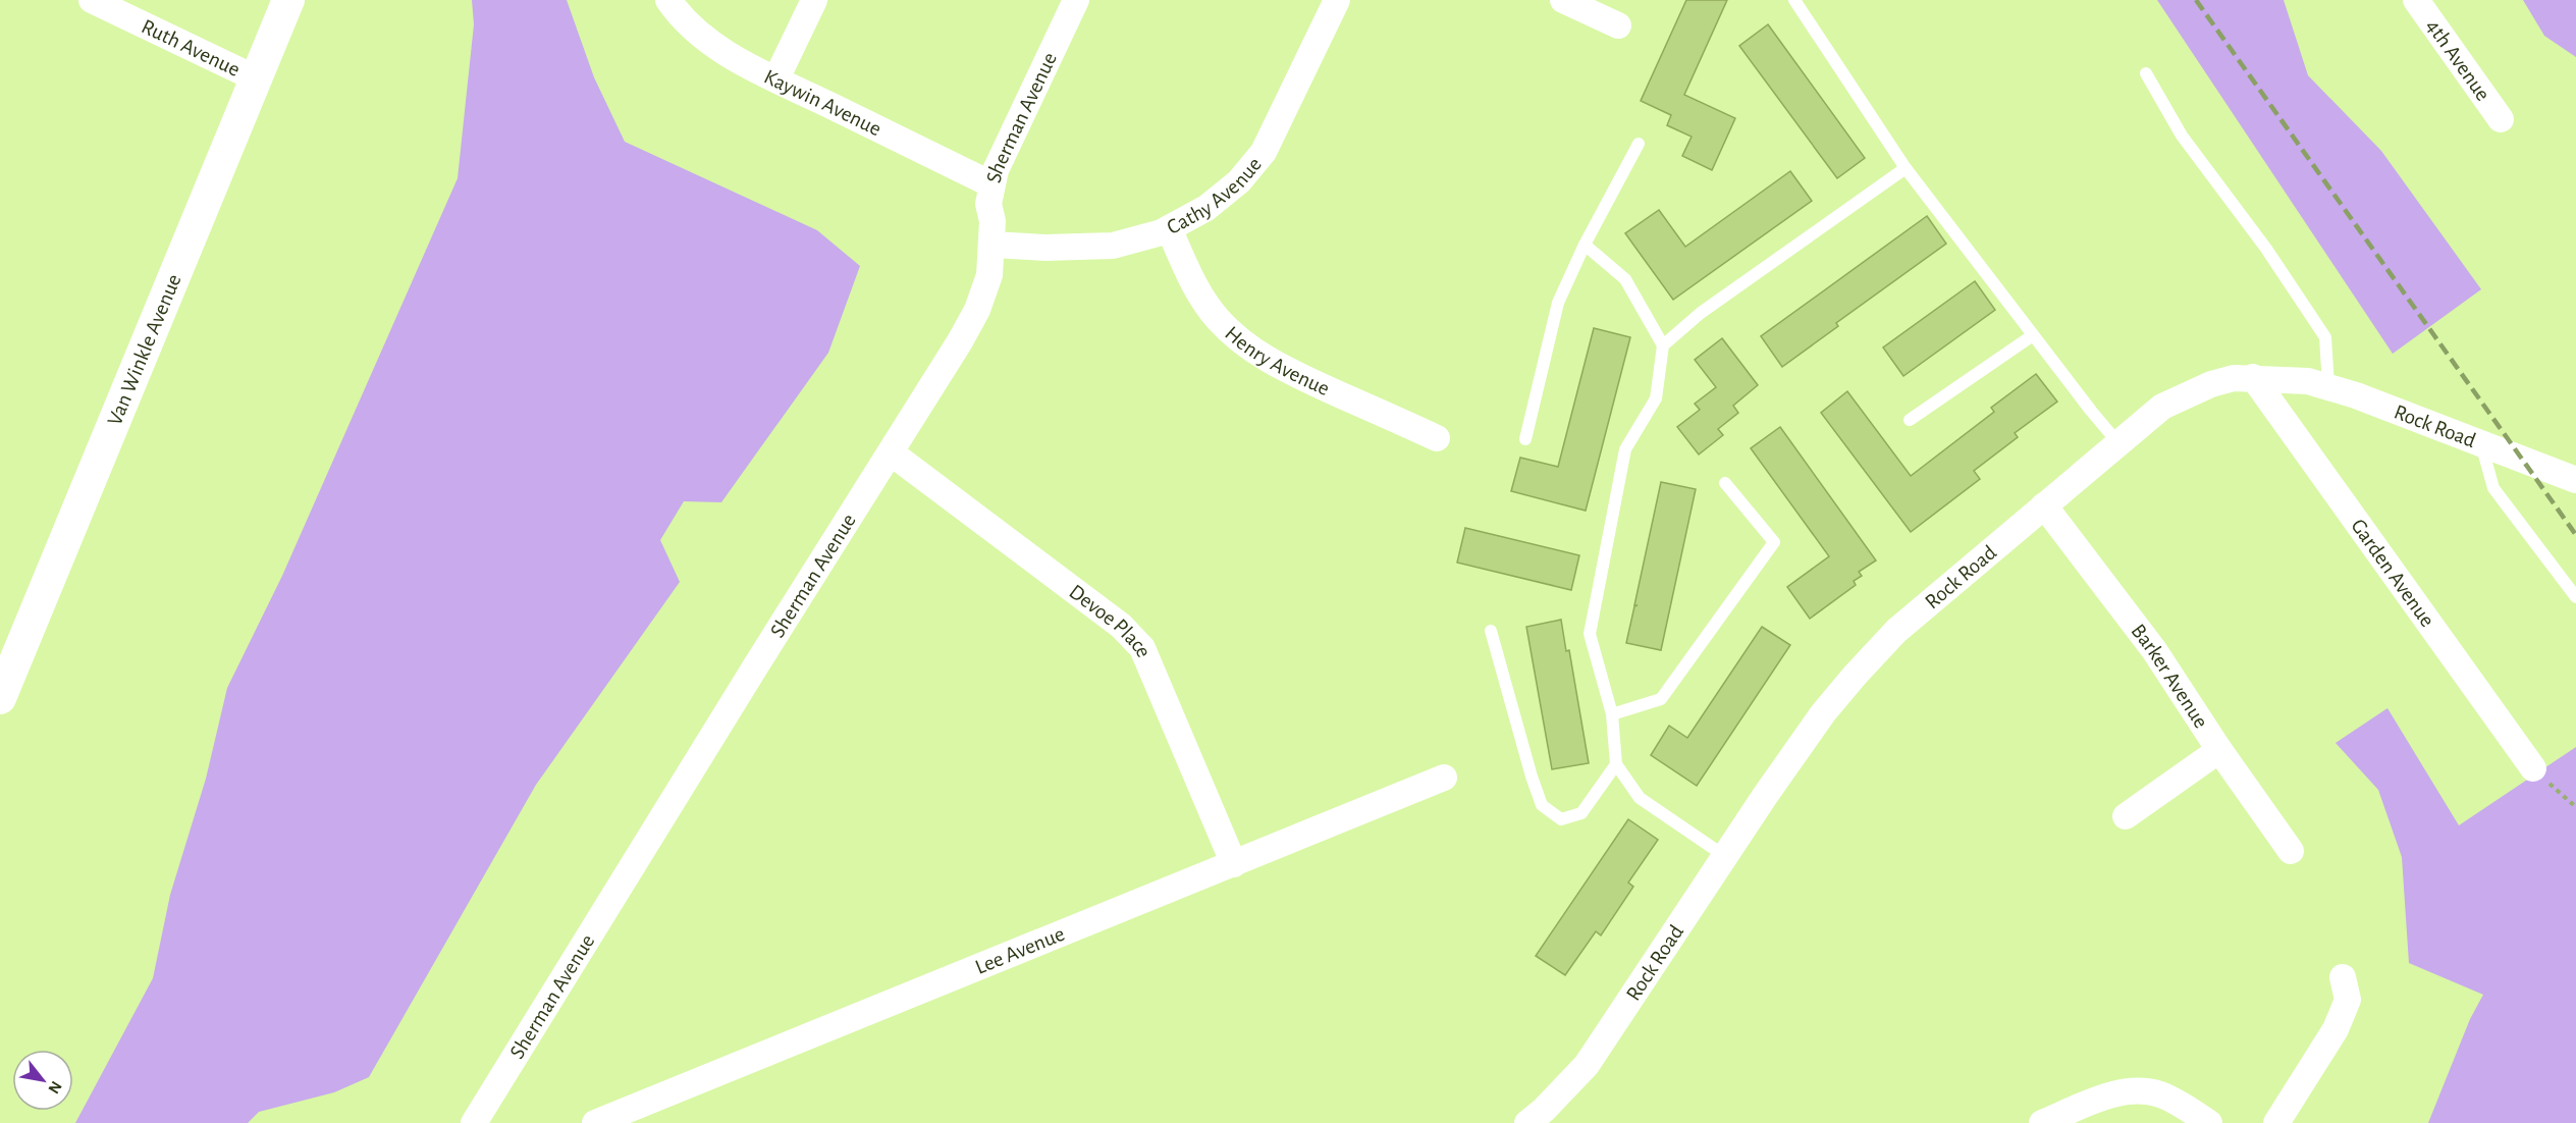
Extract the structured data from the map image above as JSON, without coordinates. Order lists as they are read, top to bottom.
{
  "streets": {
    "street": [
      "Ruth Avenue",
      "4th Avenue",
      "Kaywin Avenue",
      "Sherman Avenue",
      "Cathy Avenue",
      "Van Winkle Avenue",
      "Henry Avenue",
      "Rock Road",
      "Garden Avenue",
      "Devoe Place",
      "Barker Avenue",
      "Lee Avenue"
    ]
  },
  "crossings": [
    ["Ruth Avenue", "Van Winkle Avenue"],
    ["Kaywin Avenue", "Sherman Avenue"],
    ["Sherman Avenue", "Cathy Avenue"],
    ["Sherman Avenue", "Devoe Place"],
    ["Cathy Avenue", "Henry Avenue"],
    ["Rock Road", "Garden Avenue"],
    ["Rock Road", "Barker Avenue"],
    ["Devoe Place", "Lee Avenue"]
  ],
  "north": "bottom right"
}
